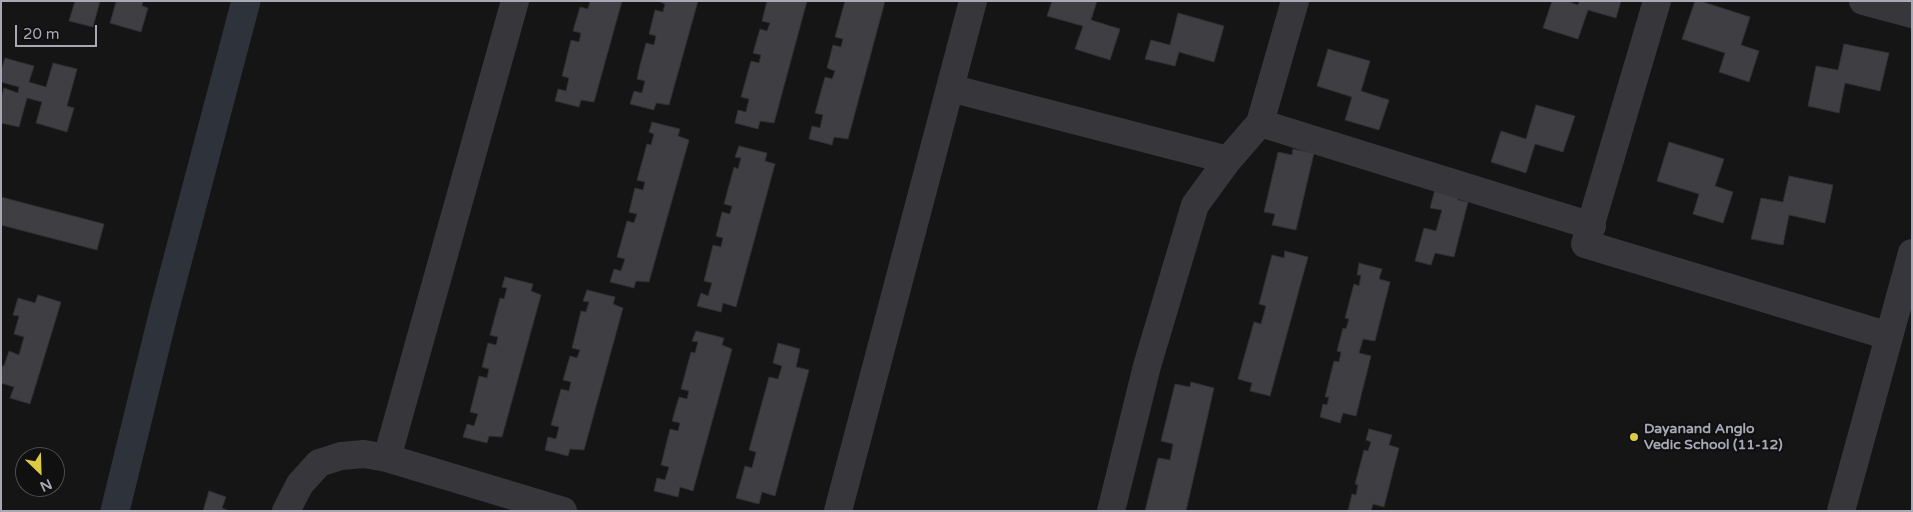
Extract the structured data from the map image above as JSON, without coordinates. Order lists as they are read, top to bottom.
{
  "places": ["Dayanand Anglo Vedic School (11-12)"],
  "scale_bar": "20 m",
  "north": "bottom right"
}
